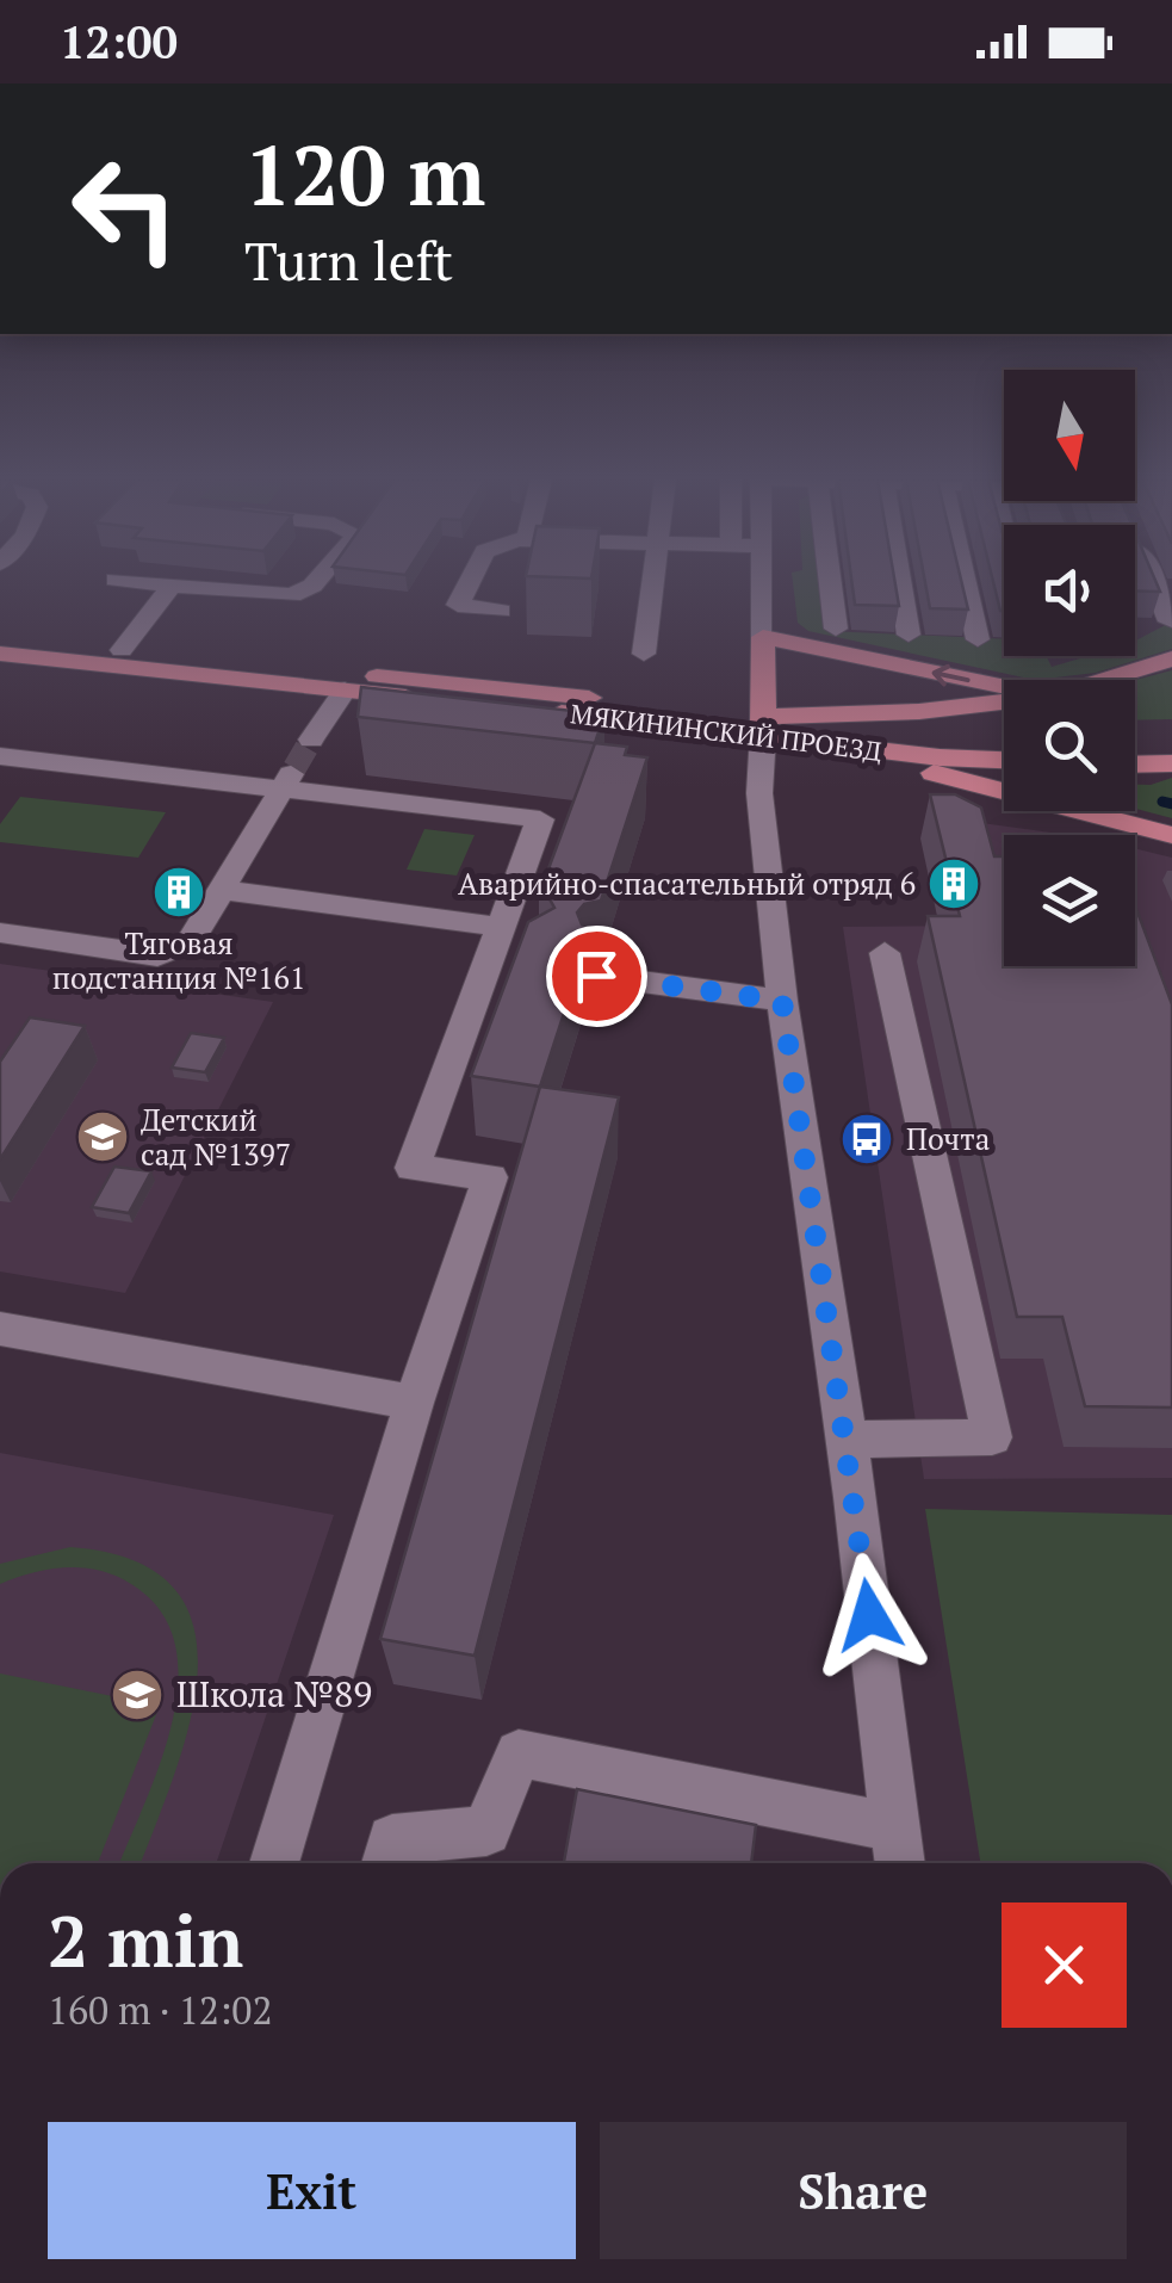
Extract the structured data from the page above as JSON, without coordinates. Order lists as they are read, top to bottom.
{
  "streets": {
    "main road": ["МЯКИНИНСКИЙ ПРОЕЗД"]
  },
  "places": {
    "building": ["Аварийно-спасательный отряд 6", "Тяговая подстанция №161"],
    "school or university": ["Детский сад №1397", "Школа №89"],
    "bus stop": ["Почта"]
  },
  "north": "bottom",
  "page": {
    "status": "12:00",
    "turn": ["120 m", "Turn left"],
    "heading": ["2 min", "160 m · 12:02"],
    "buttons": ["Exit", "Share"]
  }
}
